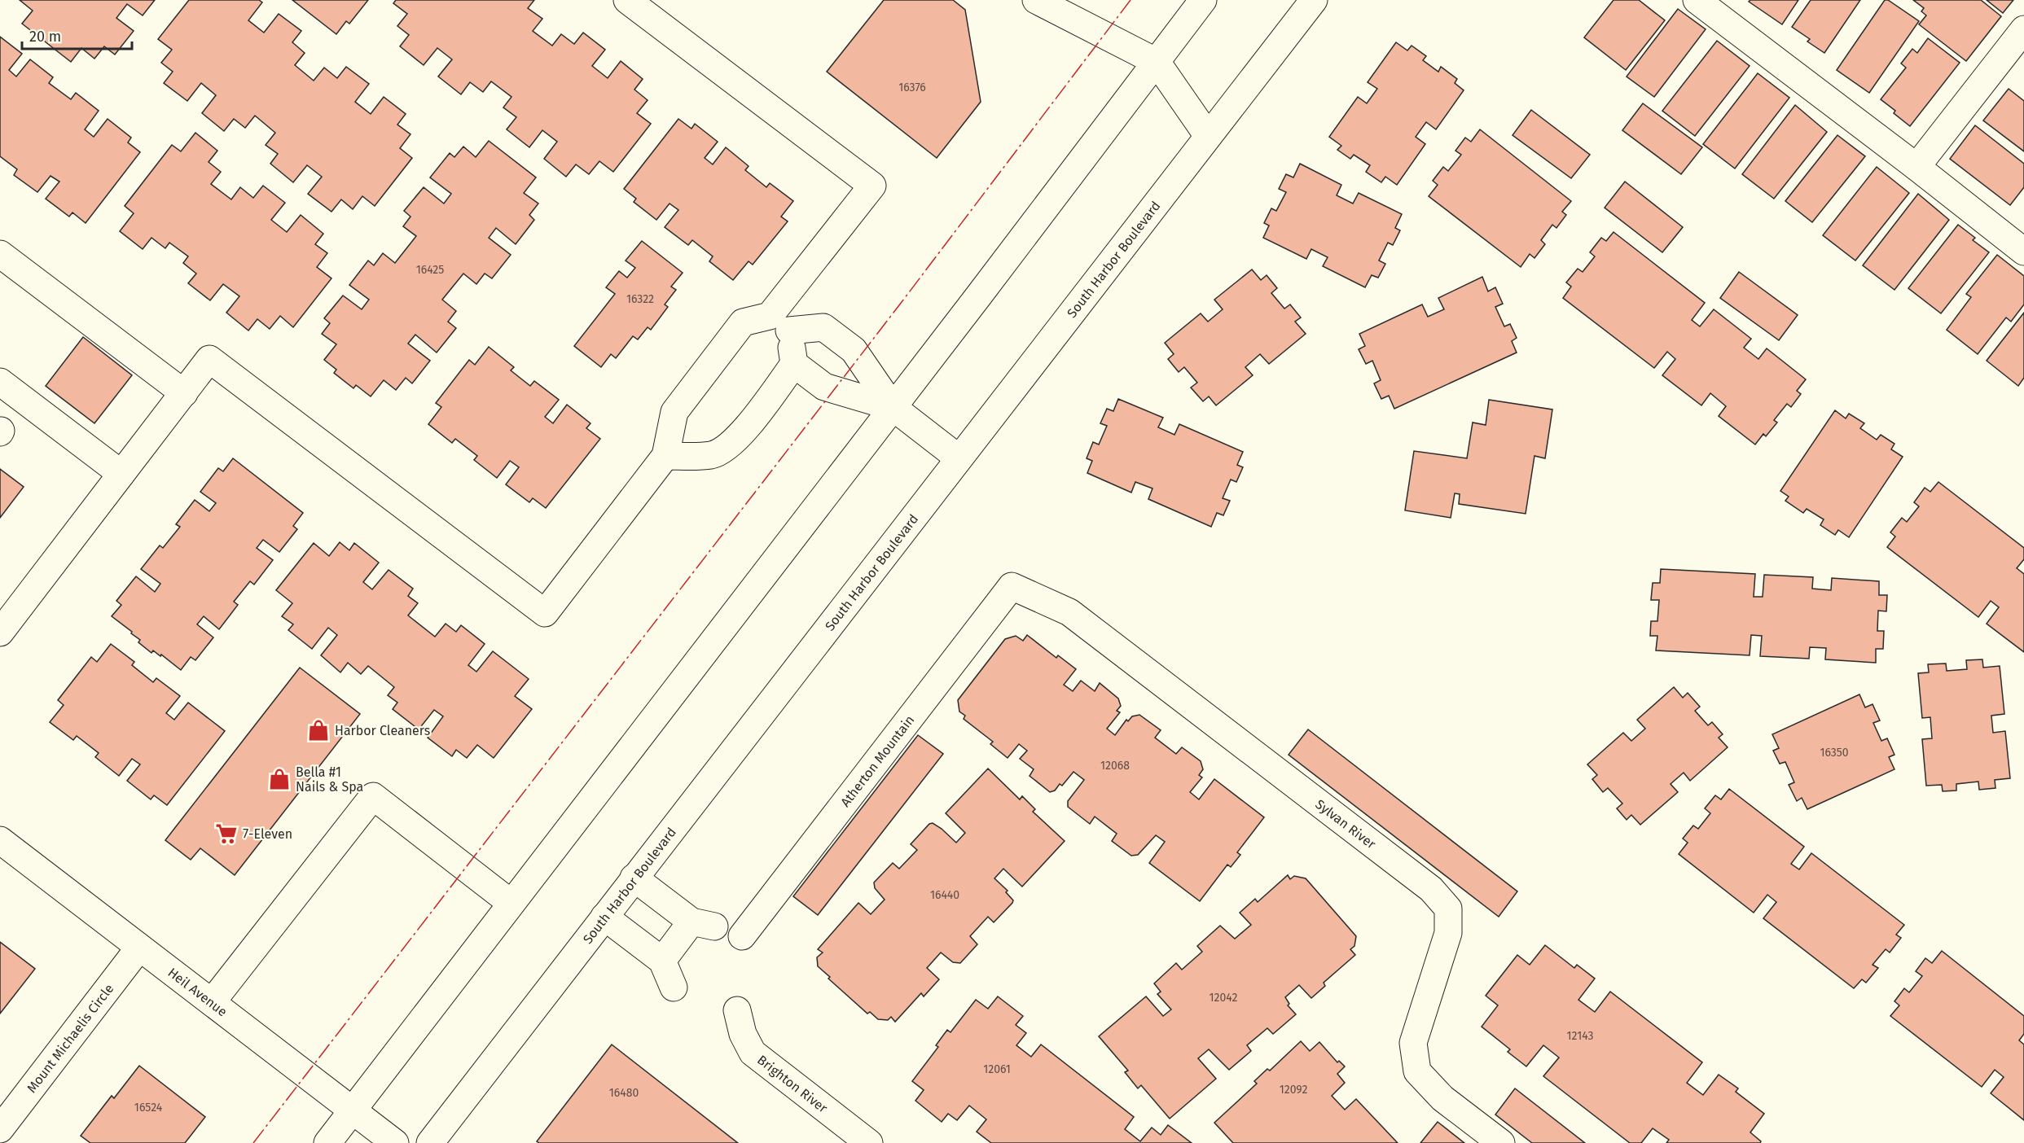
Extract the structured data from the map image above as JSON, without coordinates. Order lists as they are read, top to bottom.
{
  "streets": {
    "main road": [
      "South Harbor Boulevard",
      "Atherton Mountain",
      "Sylvan River",
      "Heil Avenue",
      "Mount Michaelis Circle",
      "Brighton River"
    ]
  },
  "crossings": [
    ["Atherton Mountain", "Sylvan River"],
    ["Heil Avenue", "Mount Michaelis Circle"]
  ],
  "places": {
    "shop": ["Harbor Cleaners", "Bella #1 Nails & Spa"],
    "supermarket": ["7-Eleven"]
  },
  "house_numbers": [
    "16376",
    "16425",
    "16322",
    "16350",
    "12068",
    "16440",
    "12042",
    "12143",
    "12061",
    "12092",
    "16480",
    "16524"
  ],
  "scale_bar": "20 m"
}
